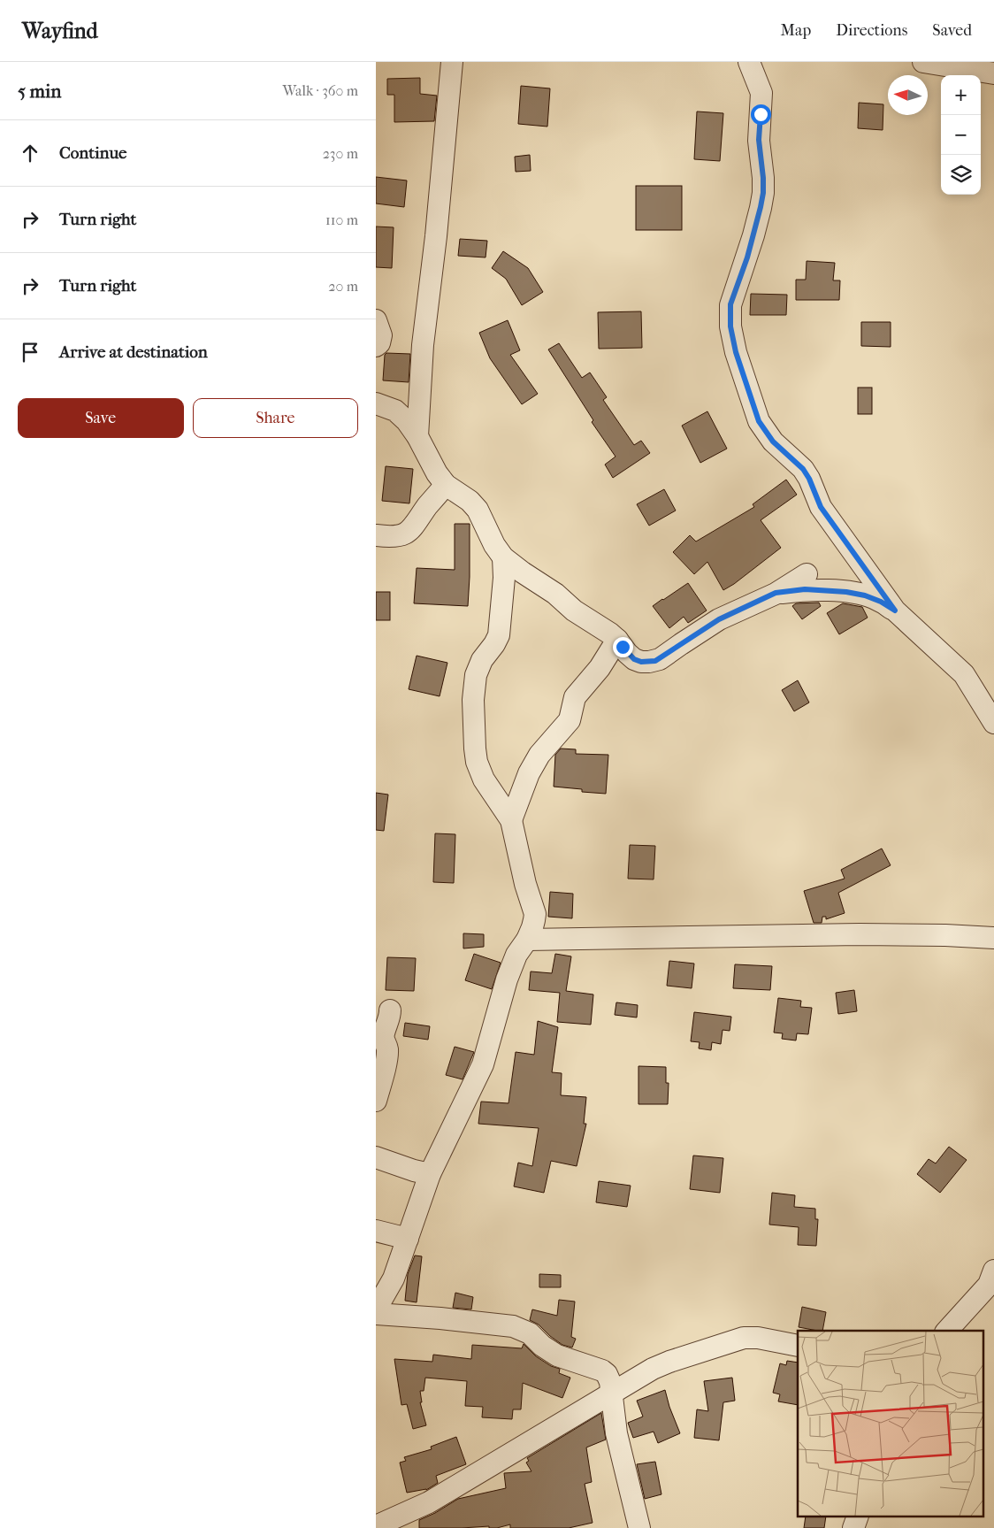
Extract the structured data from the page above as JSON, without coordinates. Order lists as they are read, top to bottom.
{
  "north": "left",
  "page": {
    "header": "Wayfind",
    "nav": ["Map", "Directions", "Saved"],
    "heading": ["5 min", "Walk · 360 m"],
    "map_buttons": ["+", "−"],
    "list": [
      ["Continue", "230 m"],
      ["Turn right", "110 m"],
      ["Turn right", "20 m"],
      "Arrive at destination"
    ],
    "buttons": ["Save", "Share"]
  }
}
